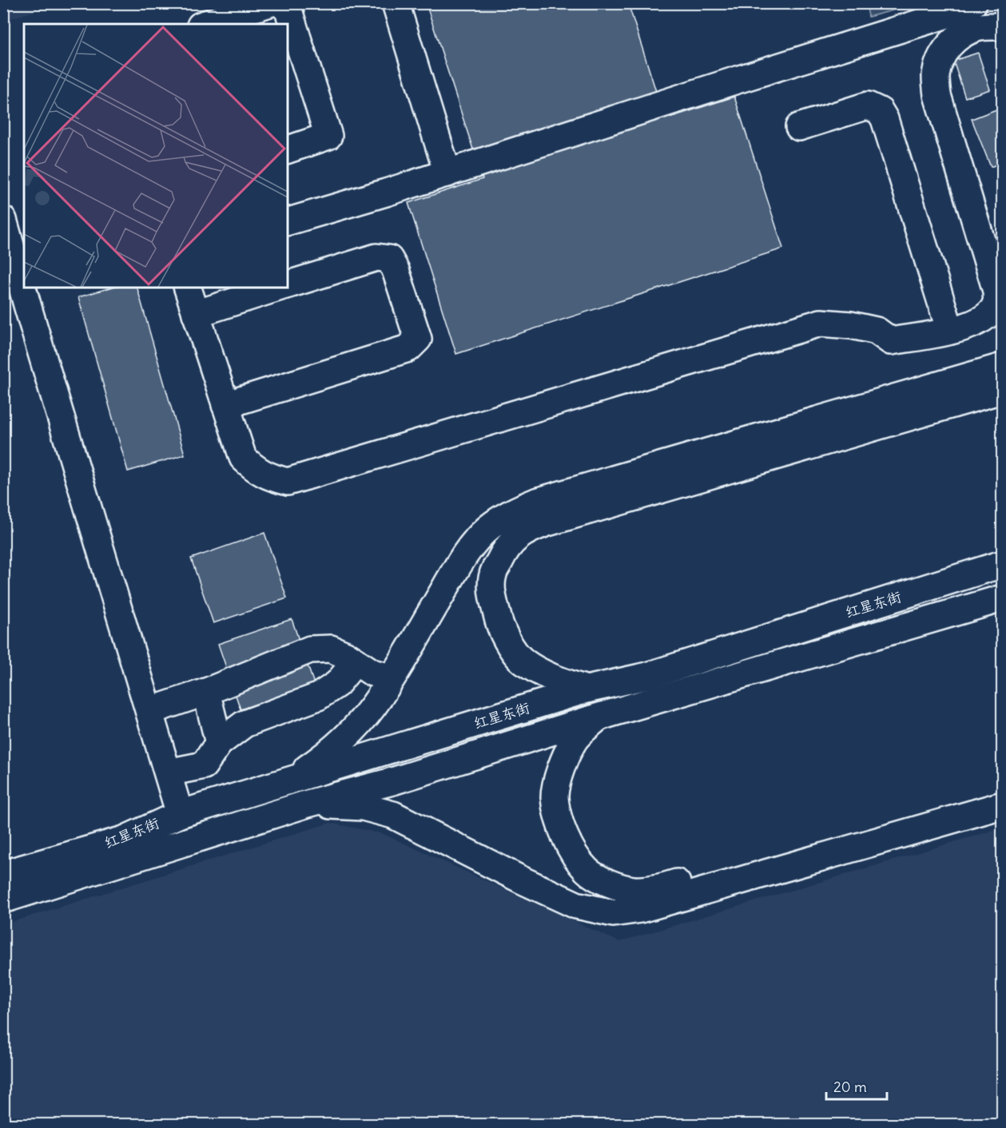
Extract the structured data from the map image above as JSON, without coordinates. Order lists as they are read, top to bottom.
{
  "streets": {
    "main road": ["红星东街"]
  },
  "scale_bar": "20 m"
}
